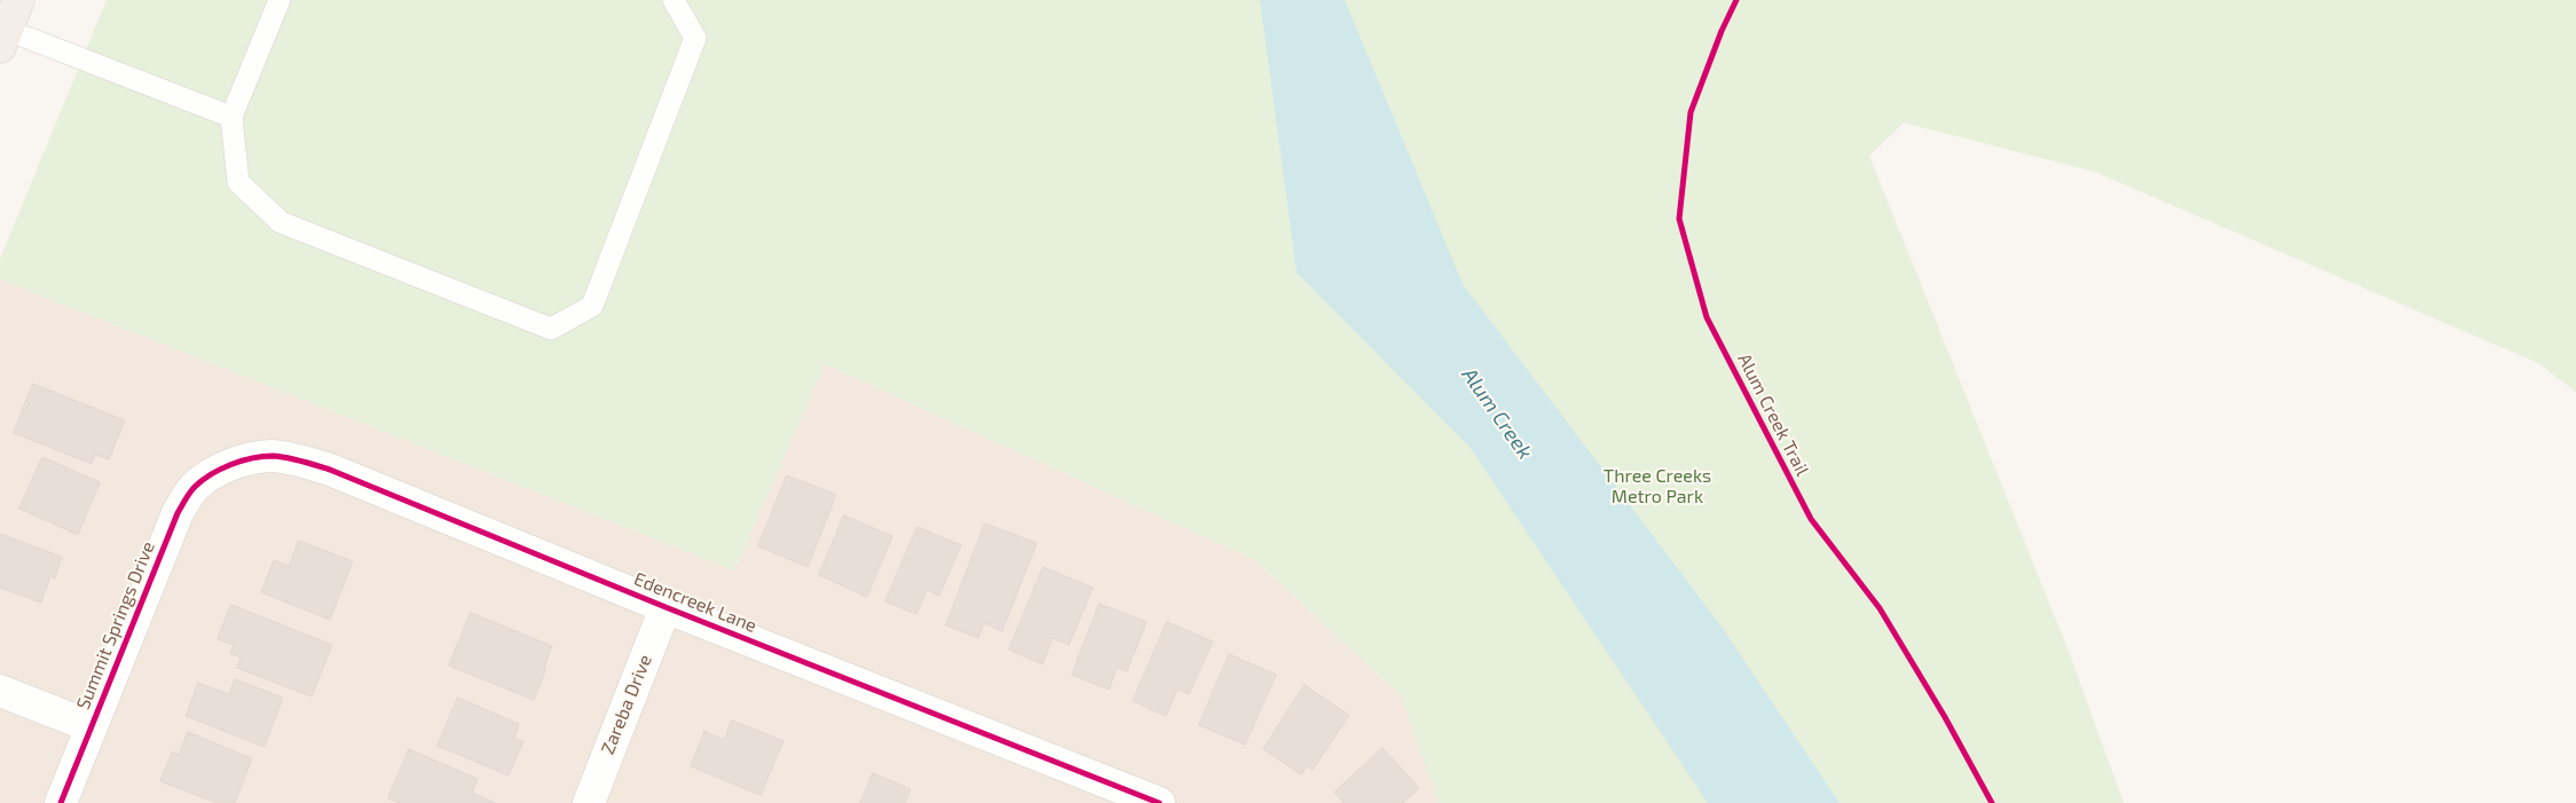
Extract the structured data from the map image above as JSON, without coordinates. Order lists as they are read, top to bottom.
{
  "streets": {
    "street": ["Edencreek Lane", "Summit Springs Drive", "Zareba Drive"],
    "cycle path": ["Alum Creek Trail"]
  },
  "crossings": [
    ["Edencreek Lane", "Summit Springs Drive"],
    ["Edencreek Lane", "Zareba Drive"]
  ],
  "water": ["Alum Creek"],
  "parks": ["Three Creeks Metro Park"]
}
